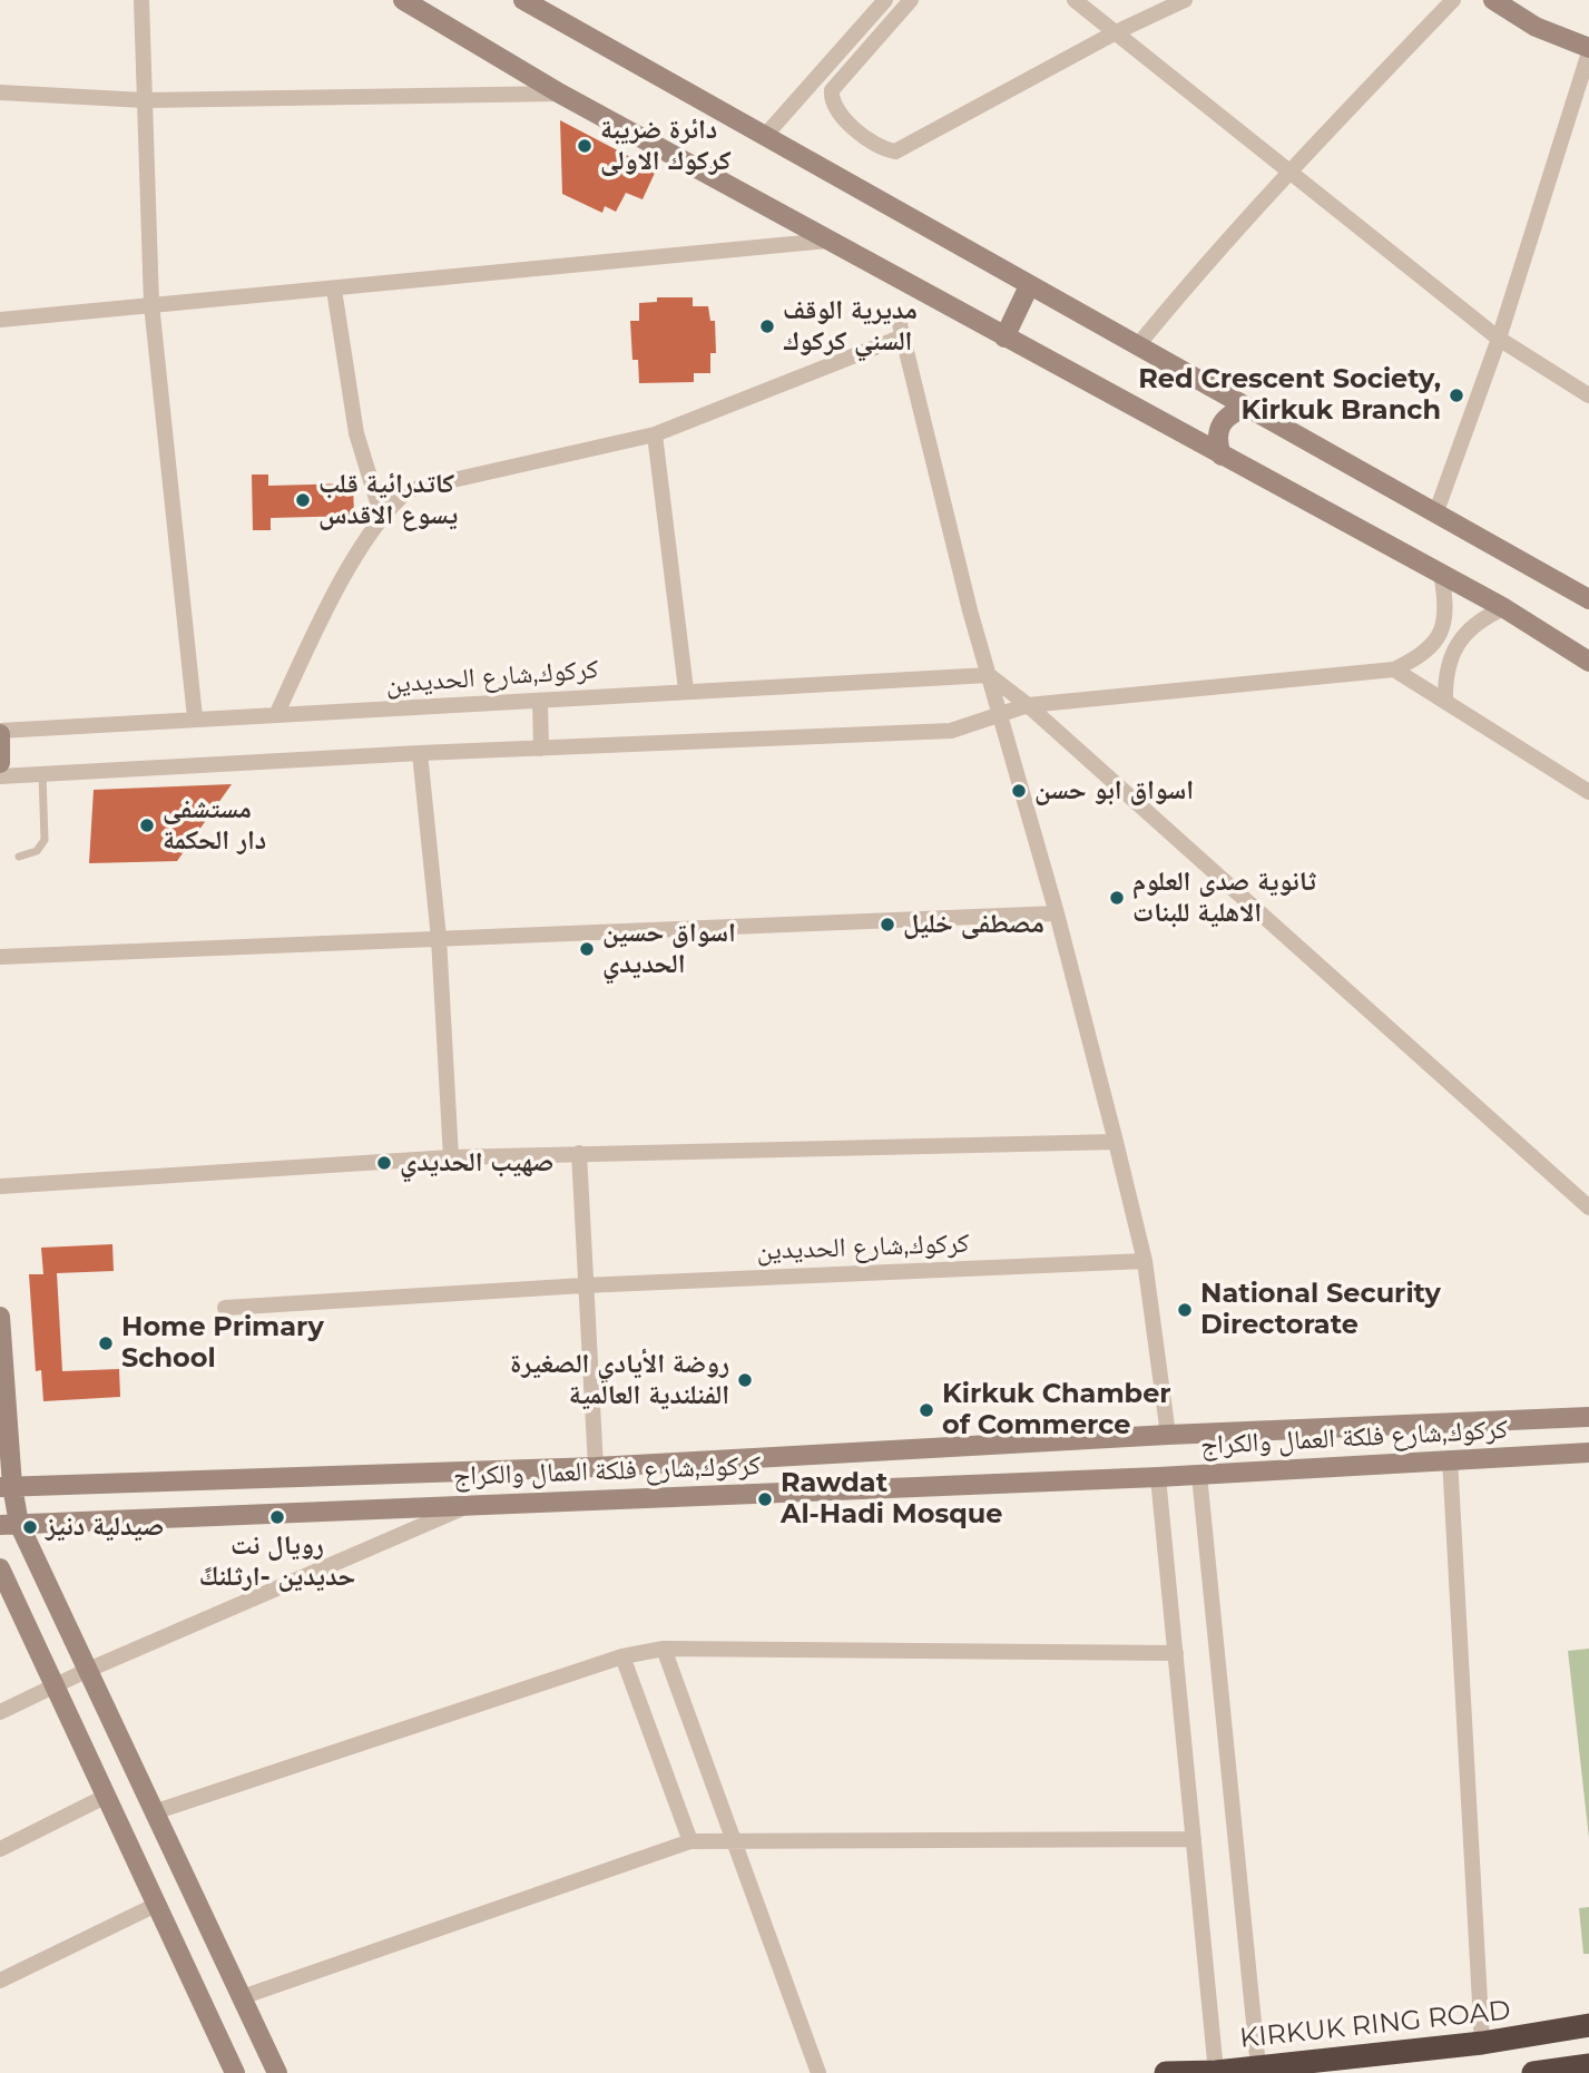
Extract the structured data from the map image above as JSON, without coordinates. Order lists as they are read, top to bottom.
{
  "streets": {
    "highway": ["KIRKUK RING ROAD"],
    "street": ["كركوك,شارع الحديدين", "كركوك,شارع فلكة العمال والكراج"]
  },
  "places": [
    "دائرة ضريبة كركوك الاولى",
    "مديرية الوقف السني كركوك",
    "Red Crescent Society, Kirkuk Branch",
    "كاتدرائية قلب يسوع الاقدس",
    "اسواق ابو حسن",
    "مستشفى دار الحكمة",
    "ثانوية صدى العلوم الاهلية للبنات",
    "مصطفى خليل",
    "اسواق حسين الحديدي",
    "صهيب الحديدي",
    "National Security Directorate",
    "Home Primary School",
    "روضة الأيادي الصغيرة الفنلندية العالمية",
    "Kirkuk Chamber of Commerce",
    "Rawdat Al-Hadi Mosque",
    "رويال نت حديدين -ارثلنكً",
    "صيدلية دنيز"
  ]
}
